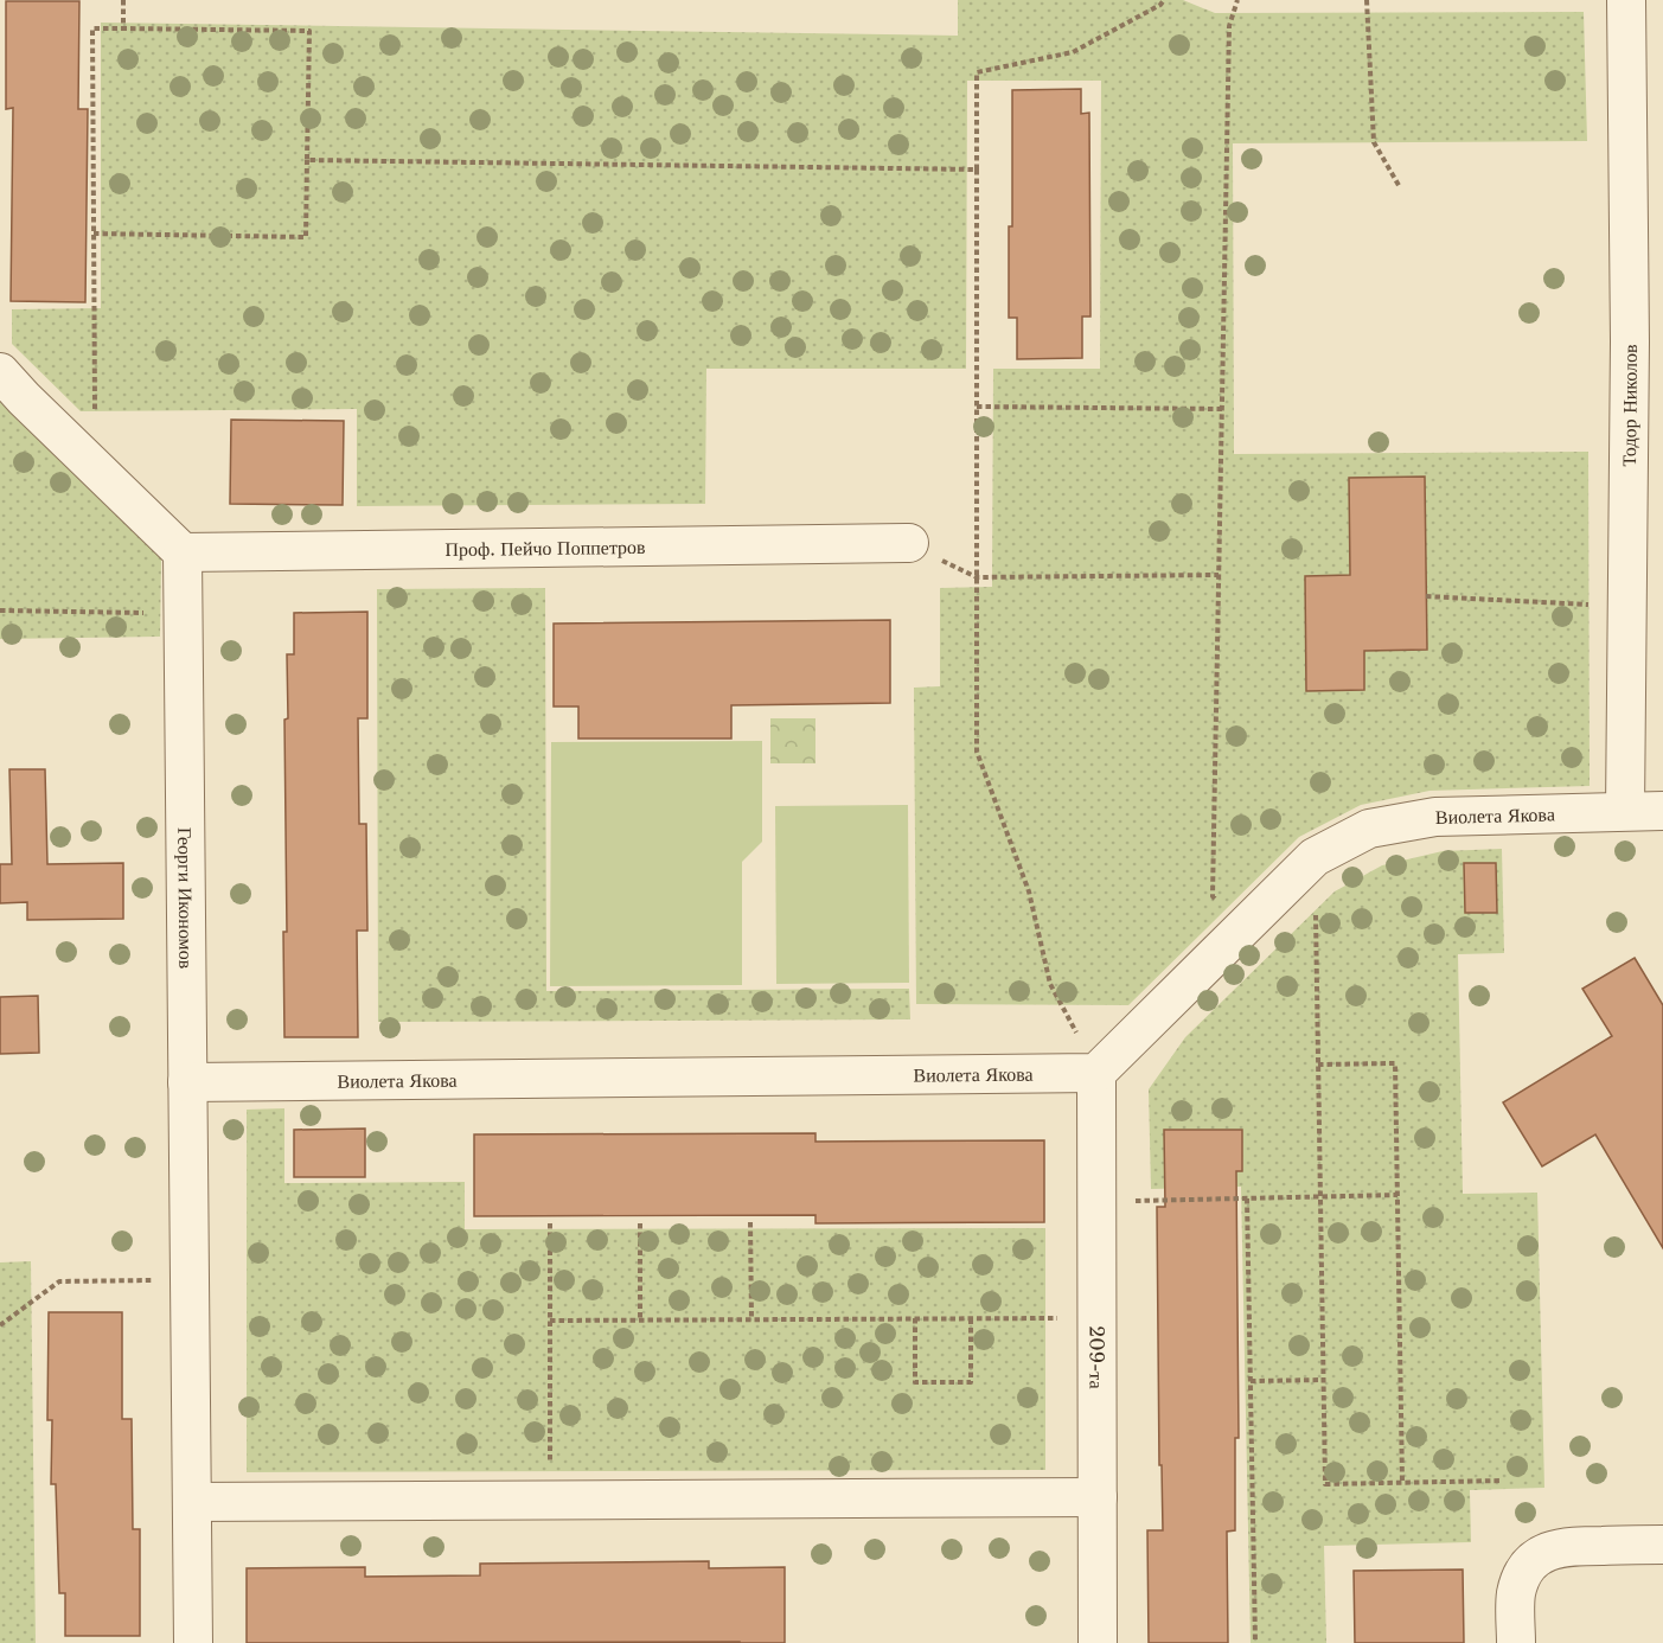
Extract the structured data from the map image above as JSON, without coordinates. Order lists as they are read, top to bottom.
{
  "streets": {
    "street": [
      "Тодор Николов",
      "Проф. Пейчо Поппетров",
      "Виолета Якова",
      "Георги Икономов",
      "209-та"
    ]
  },
  "crossings": [
    ["Тодор Николов", "Виолета Якова"],
    ["Проф. Пейчо Поппетров", "Георги Икономов"],
    ["Виолета Якова", "Георги Икономов"],
    ["Виолета Якова", "209-та"]
  ]
}
